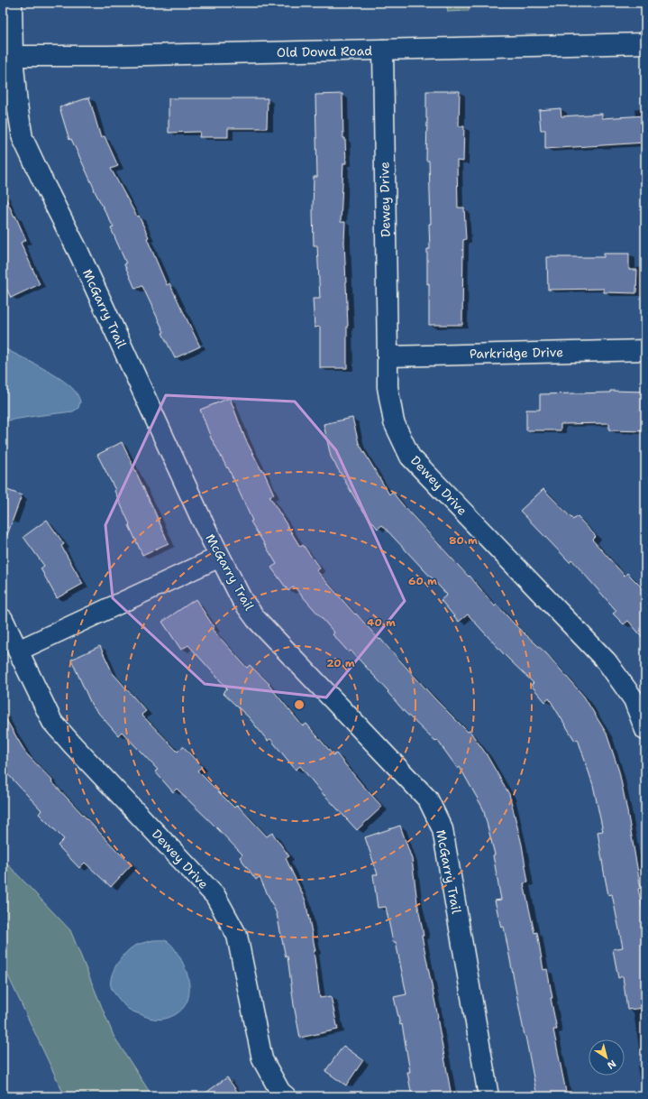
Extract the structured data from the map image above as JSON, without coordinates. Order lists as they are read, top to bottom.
{
  "streets": {
    "street": [
      "Old Dowd Road",
      "Dewey Drive",
      "McGarry Trail",
      "Parkridge Drive"
    ]
  },
  "crossings": [
    ["Old Dowd Road", "Dewey Drive"],
    ["Old Dowd Road", "McGarry Trail"],
    ["Dewey Drive", "Parkridge Drive"]
  ],
  "north": "bottom right",
  "rings": [
    "80 m",
    "60 m",
    "40 m",
    "20 m"
  ]
}
